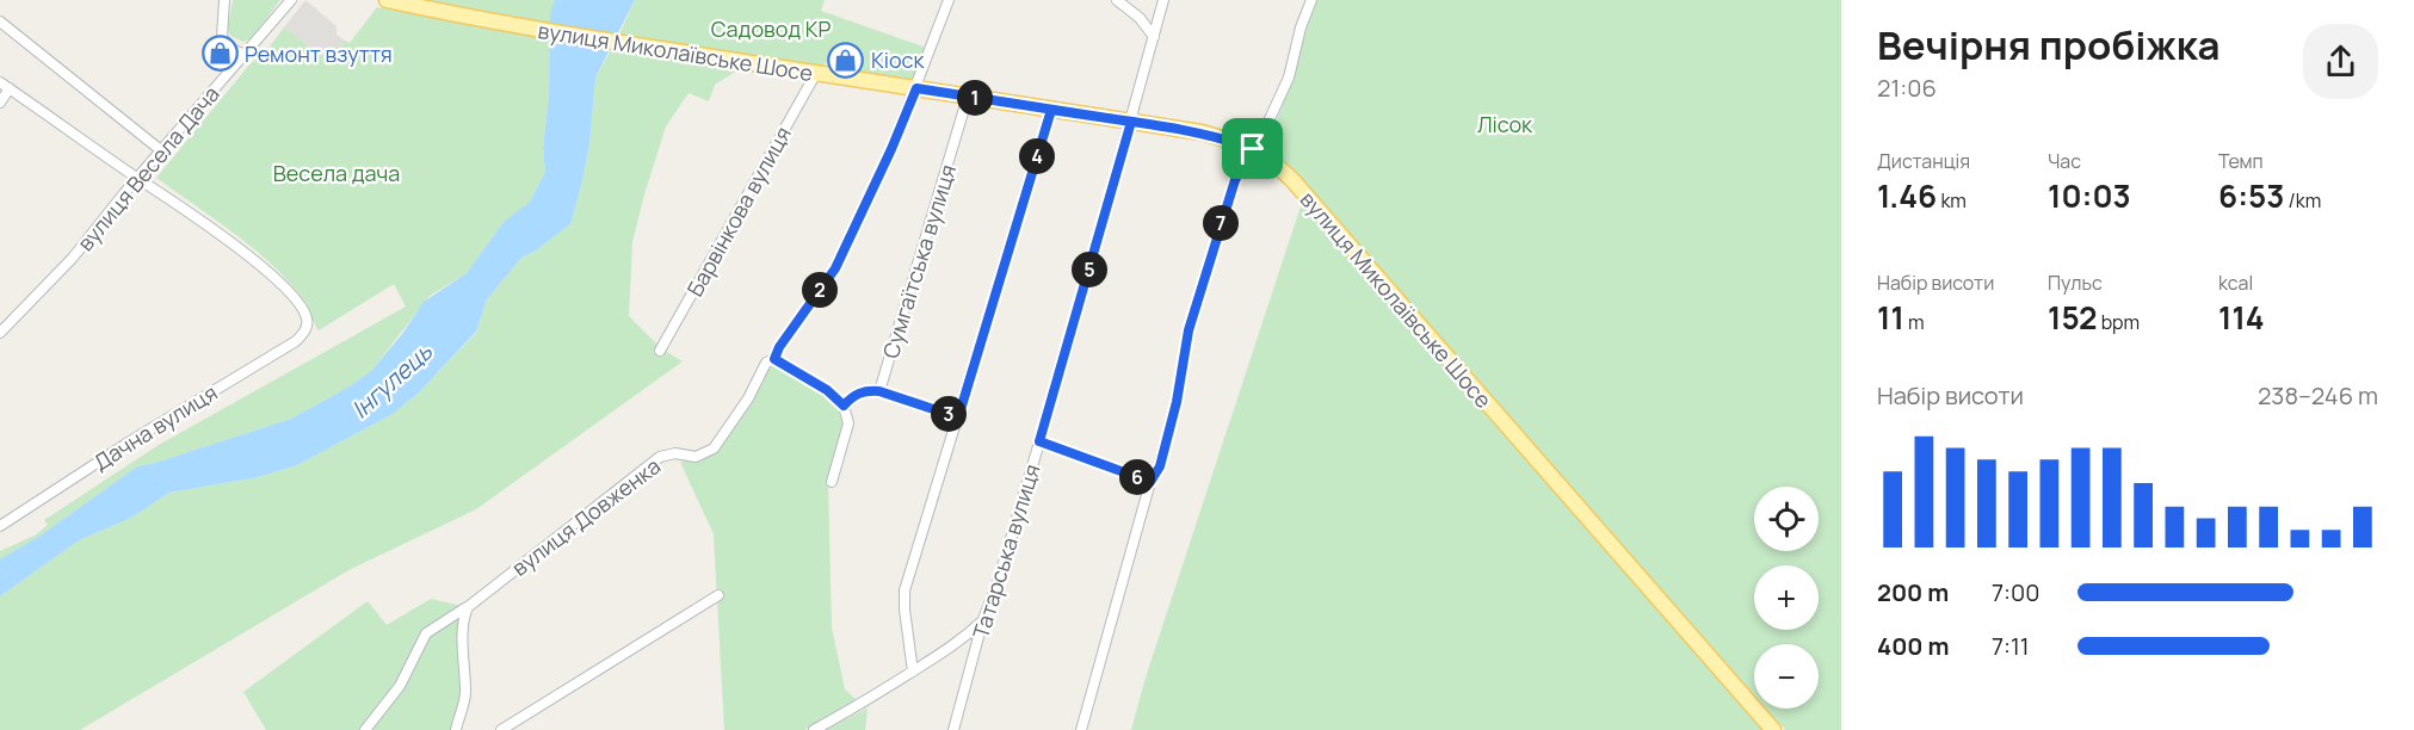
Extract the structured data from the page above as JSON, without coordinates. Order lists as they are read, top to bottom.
{
  "streets": {
    "main road": ["вулиця Миколаївське Шосе"],
    "street": [
      "вулиця Весела Дача",
      "Барвінкова вулиця",
      "Сумгаїтська вулиця",
      "Дачна вулиця",
      "вулиця Довженка",
      "Татарська вулиця"
    ]
  },
  "crossings": [
    ["вулиця Миколаївське Шосе", "Барвінкова вулиця"],
    ["вулиця Миколаївське Шосе", "Сумгаїтська вулиця"],
    ["вулиця Миколаївське Шосе", "вулиця Довженка"],
    ["вулиця Миколаївське Шосе", "Татарська вулиця"],
    ["вулиця Весела Дача", "Дачна вулиця"]
  ],
  "water": ["Інгулець"],
  "parks": ["Садовод КР", "Лісок", "Весела дача"],
  "places": {
    "shop": ["Ремонт взуття", "Кіоск"]
  },
  "page": {
    "heading": ["Вечірня пробіжка", "21:06"],
    "pins": [
      "1",
      "4",
      "7",
      "5",
      "2",
      "3",
      "6"
    ],
    "stats": [
      ["Дистанція", "1.46 km"],
      ["Час", "10:03"],
      ["Темп", "6:53 /km"],
      ["Набір висоти", "11 m"],
      ["Пульс", "152 bpm"],
      ["kcal", "114"]
    ],
    "chart": ["Набір висоти", "238–246 m"],
    "map_buttons": ["+", "−"],
    "list": [
      {
        "name": "200 m",
        "note": "7:00"
      },
      {
        "name": "400 m",
        "note": "7:11"
      }
    ]
  }
}
